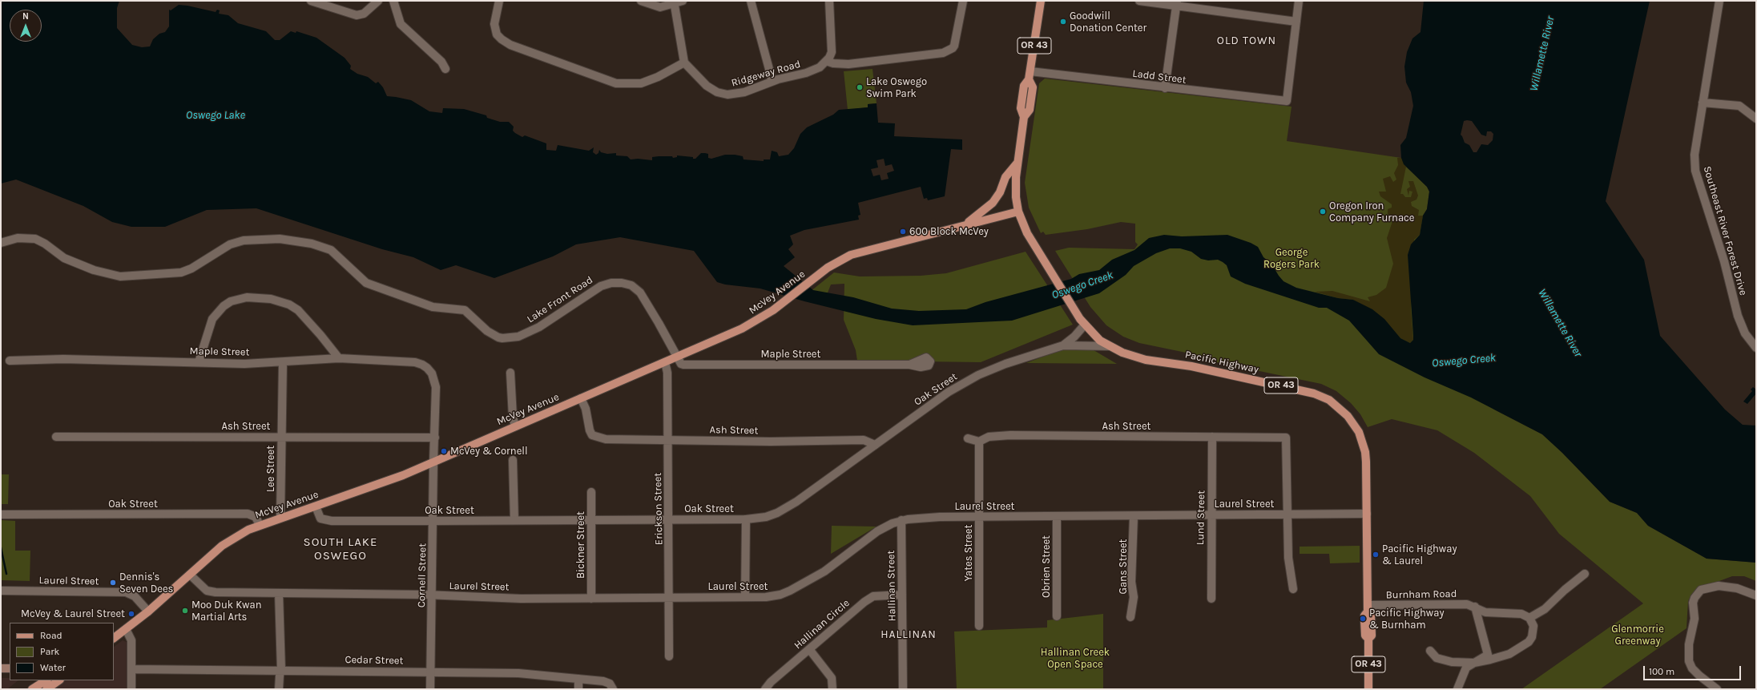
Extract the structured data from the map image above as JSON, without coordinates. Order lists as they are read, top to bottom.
{
  "streets": {
    "main road": ["OR 43", "McVey Avenue", "Pacific Highway"],
    "street": [
      "Ridgeway Road",
      "Ladd Street",
      "Southeast River Forest Drive",
      "Lake Front Road",
      "Maple Street",
      "Oak Street",
      "Ash Street",
      "Lee Street",
      "Laurel Street",
      "Erickson Street",
      "Lund Street",
      "Bickner Street",
      "Yates Street",
      "Obrien Street",
      "Gans Street",
      "Cornell Street",
      "Hallinan Street",
      "Burnham Road",
      "Hallinan Circle",
      "Cedar Street"
    ]
  },
  "crossings": [
    ["OR 43", "Ladd Street"],
    ["OR 43", "McVey Avenue"],
    ["OR 43", "Pacific Highway"],
    ["McVey Avenue", "Lake Front Road"],
    ["McVey Avenue", "Maple Street"],
    ["McVey Avenue", "Pacific Highway"],
    ["McVey Avenue", "Oak Street"],
    ["McVey Avenue", "Ash Street"],
    ["McVey Avenue", "Lee Street"],
    ["McVey Avenue", "Laurel Street"],
    ["McVey Avenue", "Erickson Street"],
    ["McVey Avenue", "Cornell Street"],
    ["Lake Front Road", "Maple Street"],
    ["Maple Street", "Lee Street"],
    ["Maple Street", "Cornell Street"],
    ["Pacific Highway", "Oak Street"],
    ["Pacific Highway", "Laurel Street"],
    ["Pacific Highway", "Burnham Road"],
    ["Oak Street", "Ash Street"],
    ["Oak Street", "Erickson Street"],
    ["Oak Street", "Bickner Street"],
    ["Oak Street", "Cornell Street"],
    ["Ash Street", "Lee Street"],
    ["Ash Street", "Laurel Street"],
    ["Ash Street", "Erickson Street"],
    ["Ash Street", "Lund Street"],
    ["Ash Street", "Yates Street"],
    ["Ash Street", "Cornell Street"],
    ["Laurel Street", "Erickson Street"],
    ["Laurel Street", "Lund Street"],
    ["Laurel Street", "Bickner Street"],
    ["Laurel Street", "Yates Street"],
    ["Laurel Street", "Obrien Street"],
    ["Laurel Street", "Gans Street"],
    ["Laurel Street", "Cornell Street"],
    ["Laurel Street", "Hallinan Street"],
    ["Cornell Street", "Cedar Street"],
    ["Hallinan Street", "Hallinan Circle"]
  ],
  "districts": ["OLD TOWN", "SOUTH LAKE OSWEGO", "HALLINAN"],
  "water": ["Willamette River", "Oswego Lake", "Oswego Creek"],
  "parks": ["George Rogers Park", "Glenmorrie Greenway", "Hallinan Creek Open Space"],
  "places": [
    "Goodwill Donation Center",
    "Lake Oswego Swim Park",
    "Oregon Iron Company Furnace",
    "600 Block McVey",
    "McVey & Cornell",
    "Pacific Highway & Laurel",
    "Dennis's Seven Dees",
    "Moo Duk Kwan Martial Arts",
    "McVey & Laurel Street",
    "Pacific Highway & Burnham"
  ],
  "legend": ["Road", "Park", "Water"],
  "scale_bar": "100 m",
  "north": "top"
}
